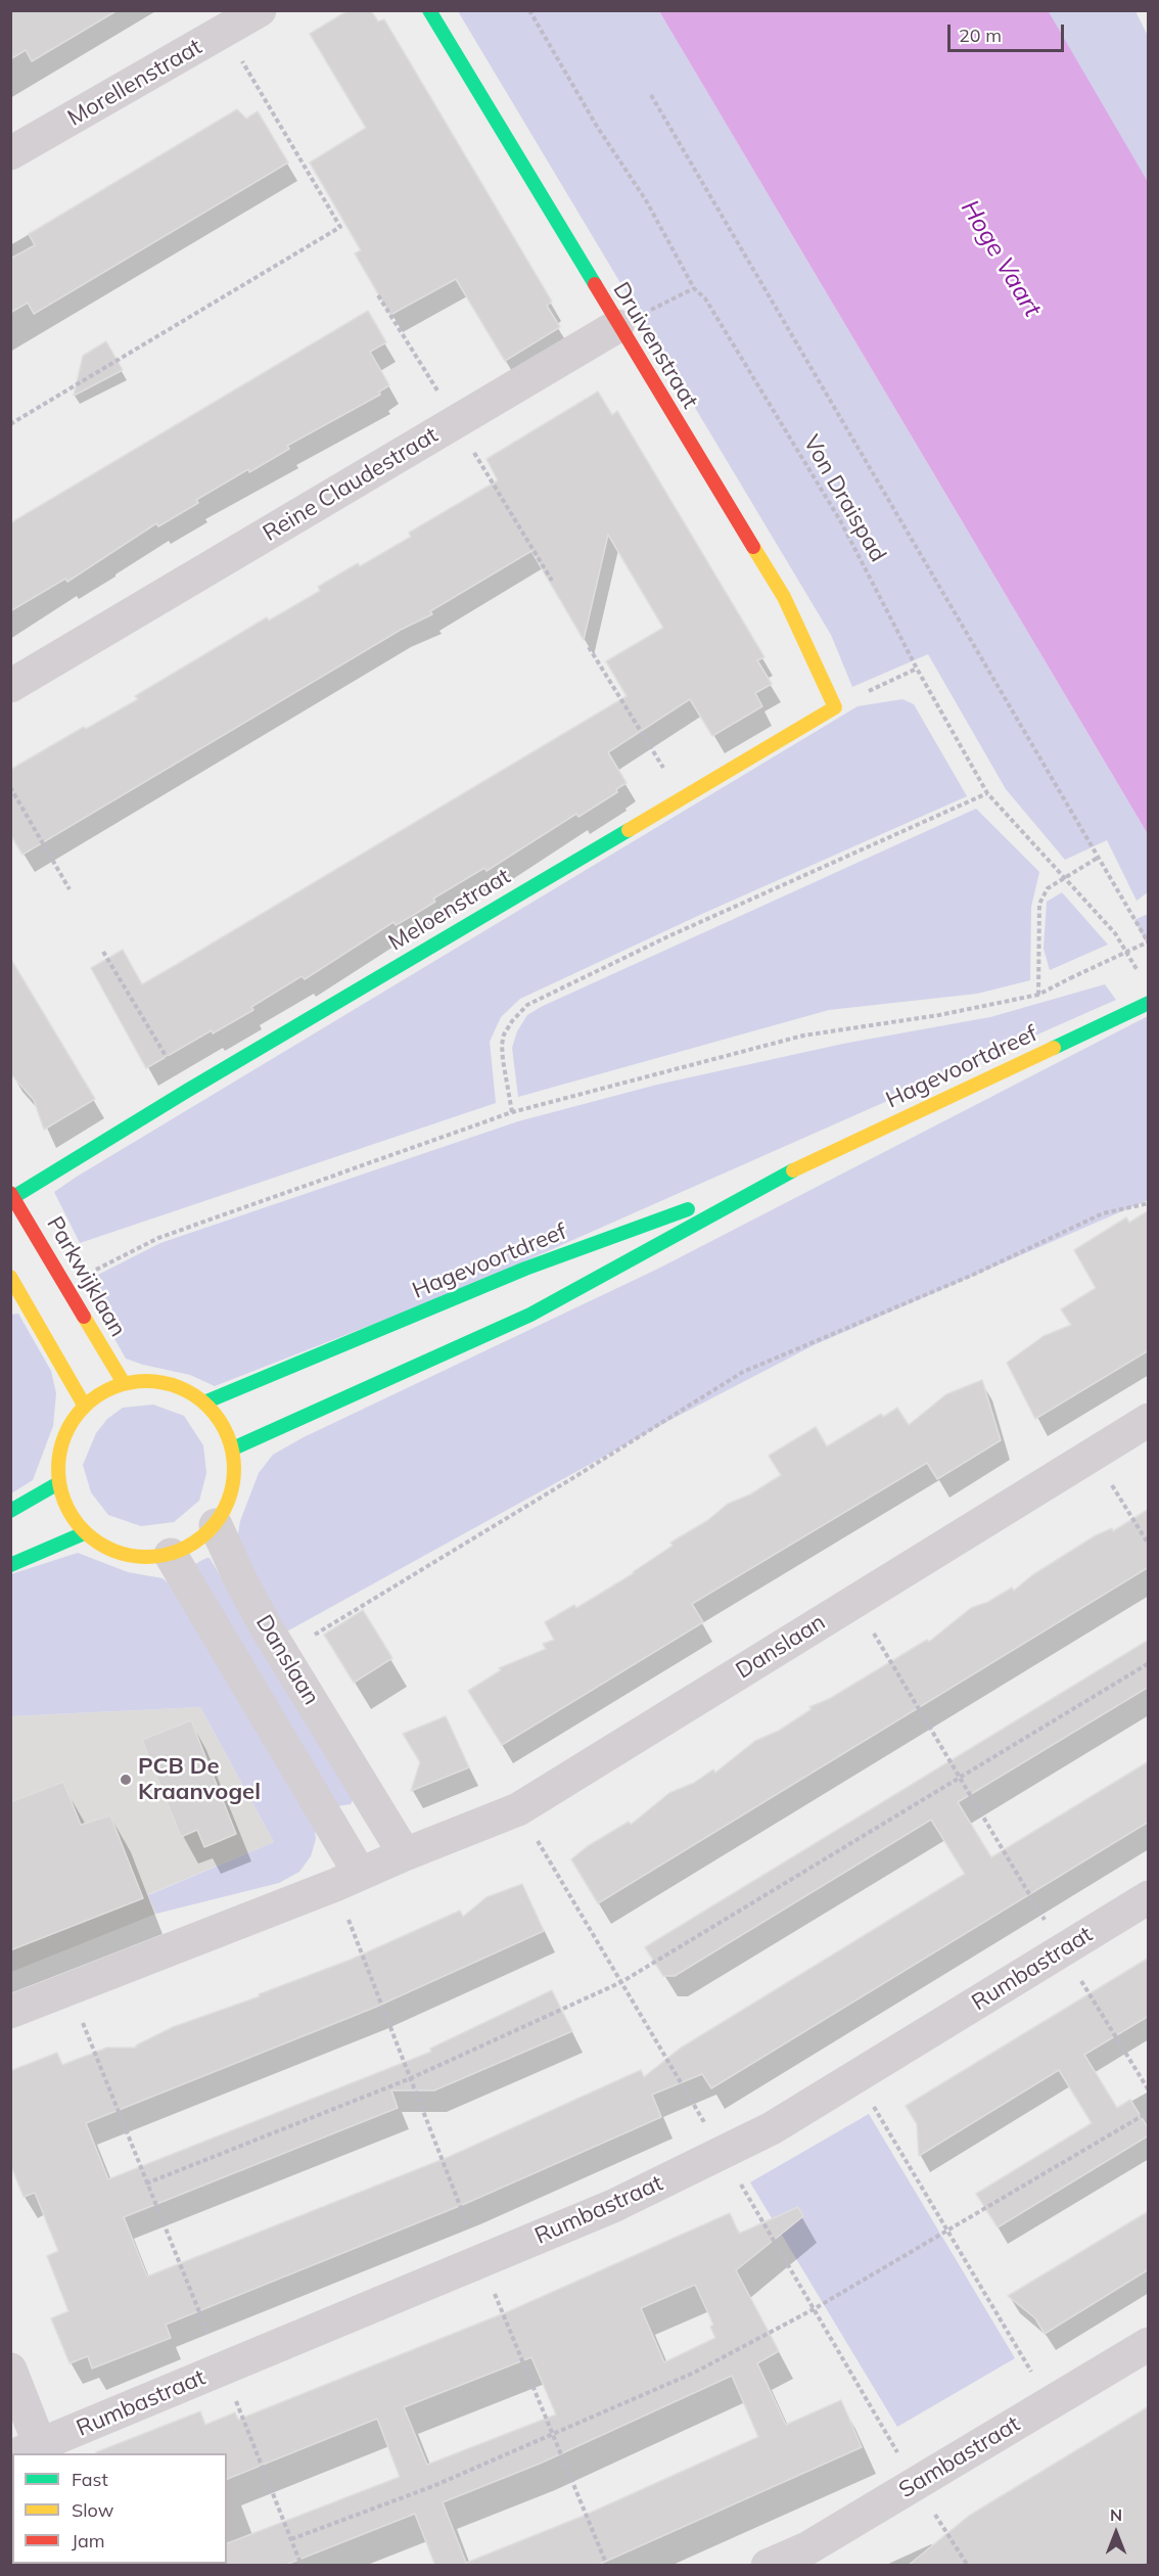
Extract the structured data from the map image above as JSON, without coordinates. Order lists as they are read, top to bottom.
{
  "streets": {
    "main road": [
      "Druivenstraat",
      "Meloenstraat",
      "Hagevoortdreef",
      "Parkwijklaan"
    ],
    "street": [
      "Morellenstraat",
      "Reine Claudestraat",
      "Danslaan",
      "Rumbastraat",
      "Sambastraat"
    ],
    "path": ["Von Draispad"]
  },
  "crossings": [
    ["Druivenstraat", "Reine Claudestraat"],
    ["Druivenstraat", "Meloenstraat"],
    ["Meloenstraat", "Parkwijklaan"],
    ["Hagevoortdreef", "Parkwijklaan"],
    ["Hagevoortdreef", "Danslaan"],
    ["Parkwijklaan", "Danslaan"]
  ],
  "water": ["Hoge Vaart"],
  "places": ["PCB De Kraanvogel"],
  "legend": ["Fast", "Slow", "Jam"],
  "scale_bar": "20 m",
  "north": "top"
}
